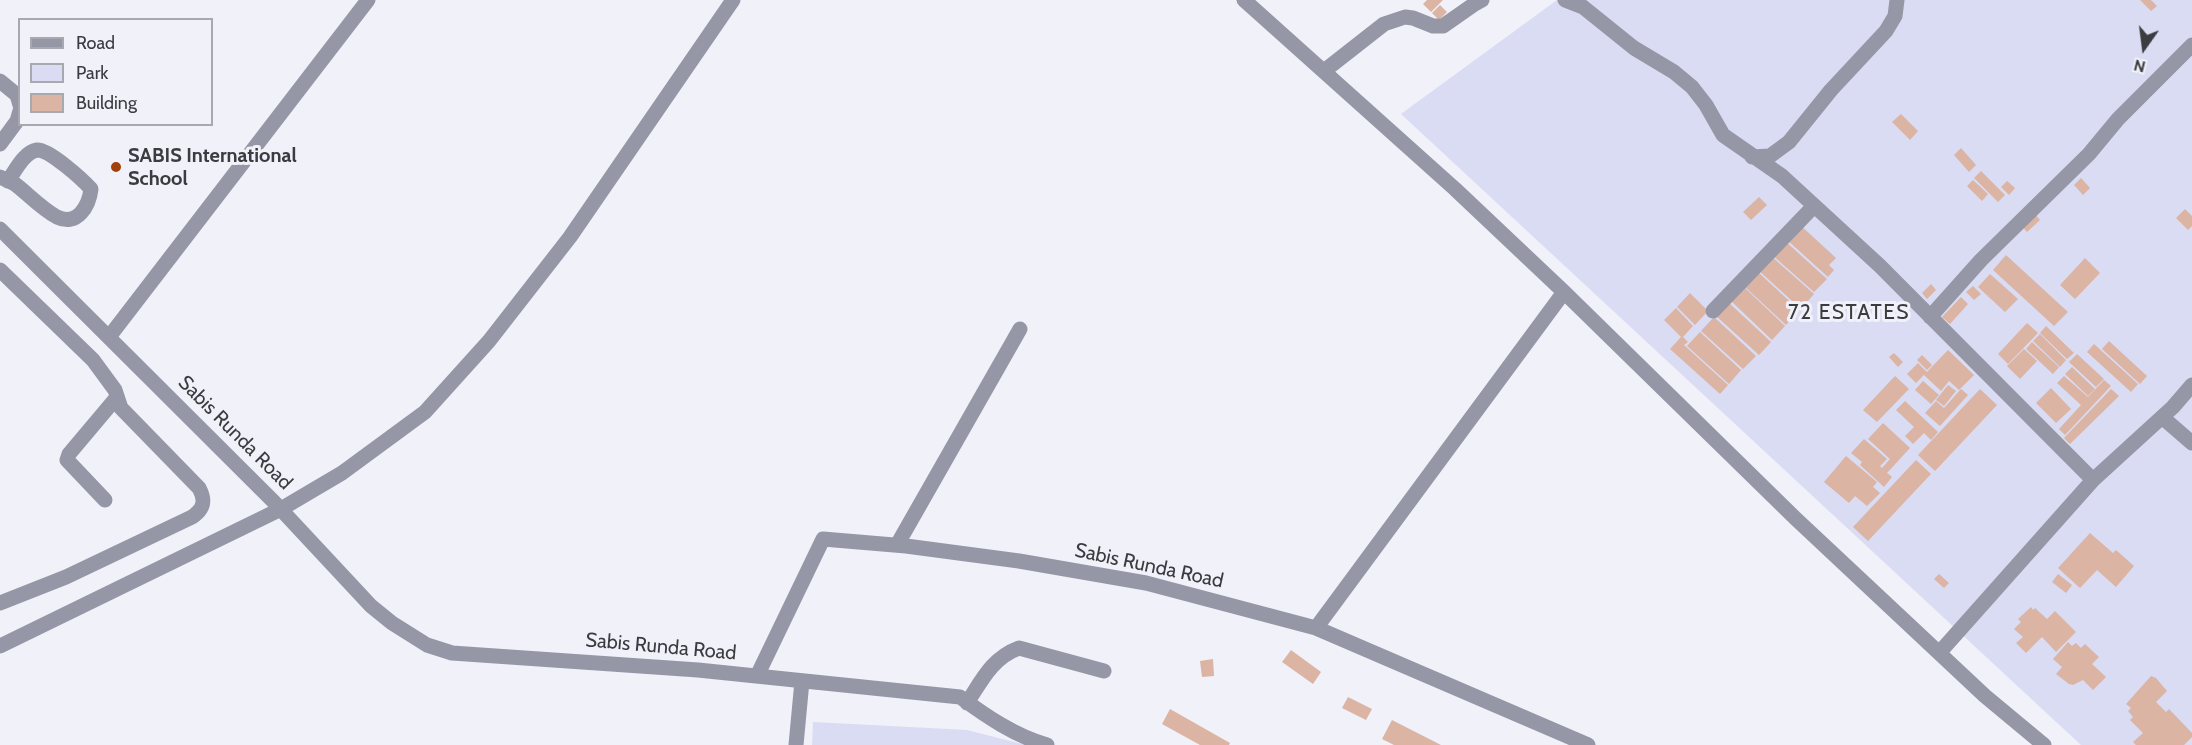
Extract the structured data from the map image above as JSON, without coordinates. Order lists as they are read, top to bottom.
{
  "streets": {
    "street": ["Sabis Runda Road"]
  },
  "districts": ["72 ESTATES"],
  "places": ["SABIS International School"],
  "legend": ["Road", "Park", "Building"],
  "north": "bottom"
}
